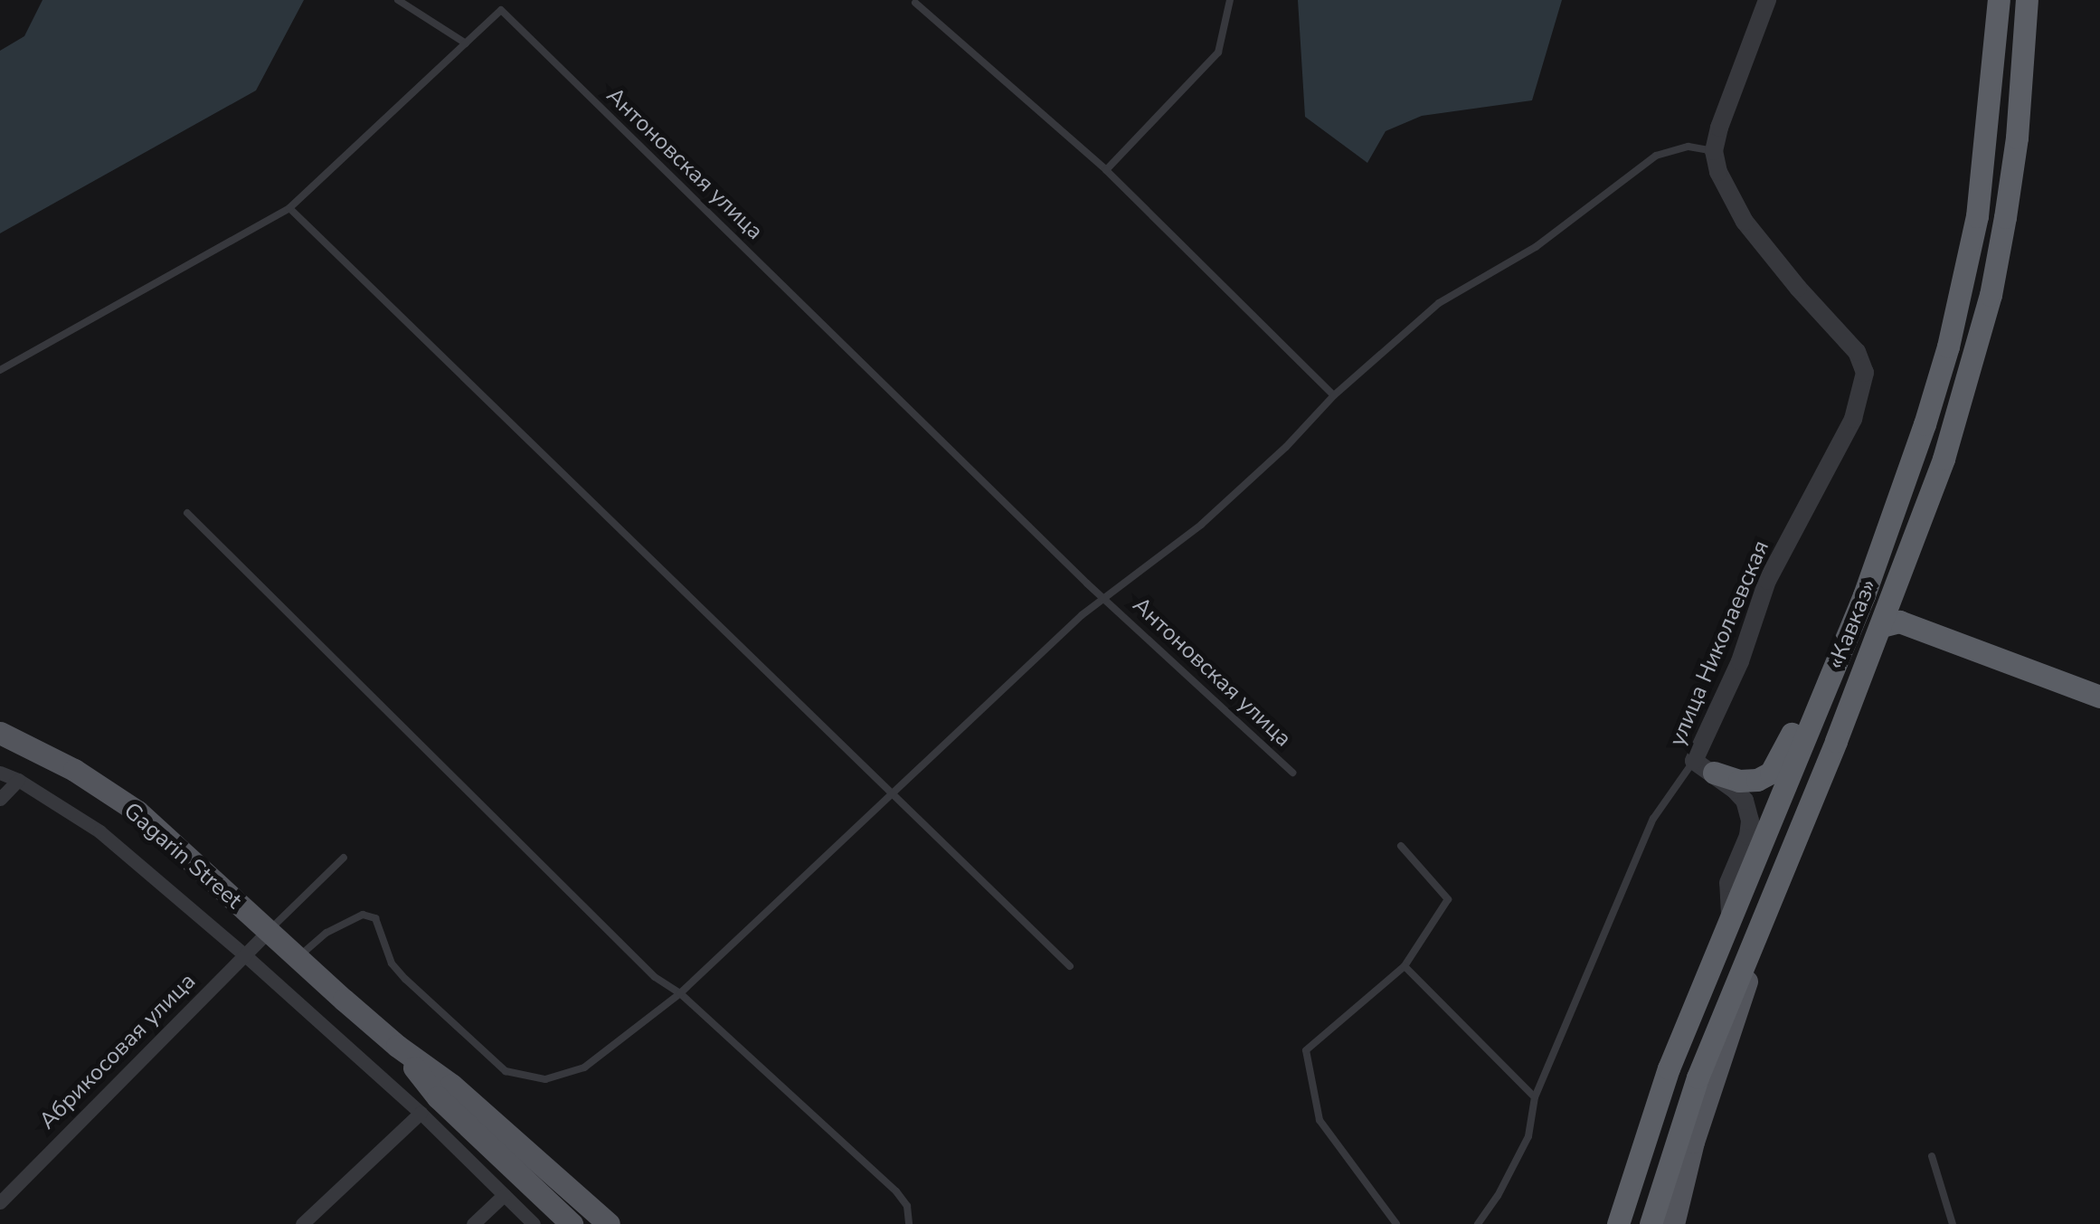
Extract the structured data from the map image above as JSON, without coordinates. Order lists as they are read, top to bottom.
{
  "streets": {
    "highway": ["«Кавказ»"],
    "main road": ["Gagarin Street"],
    "street": ["улица Николаевская", "Абрикосовая улица"],
    "lane": ["Антоновская улица"]
  },
  "crossings": [
    ["Gagarin Street", "Абрикосовая улица"]
  ]
}
